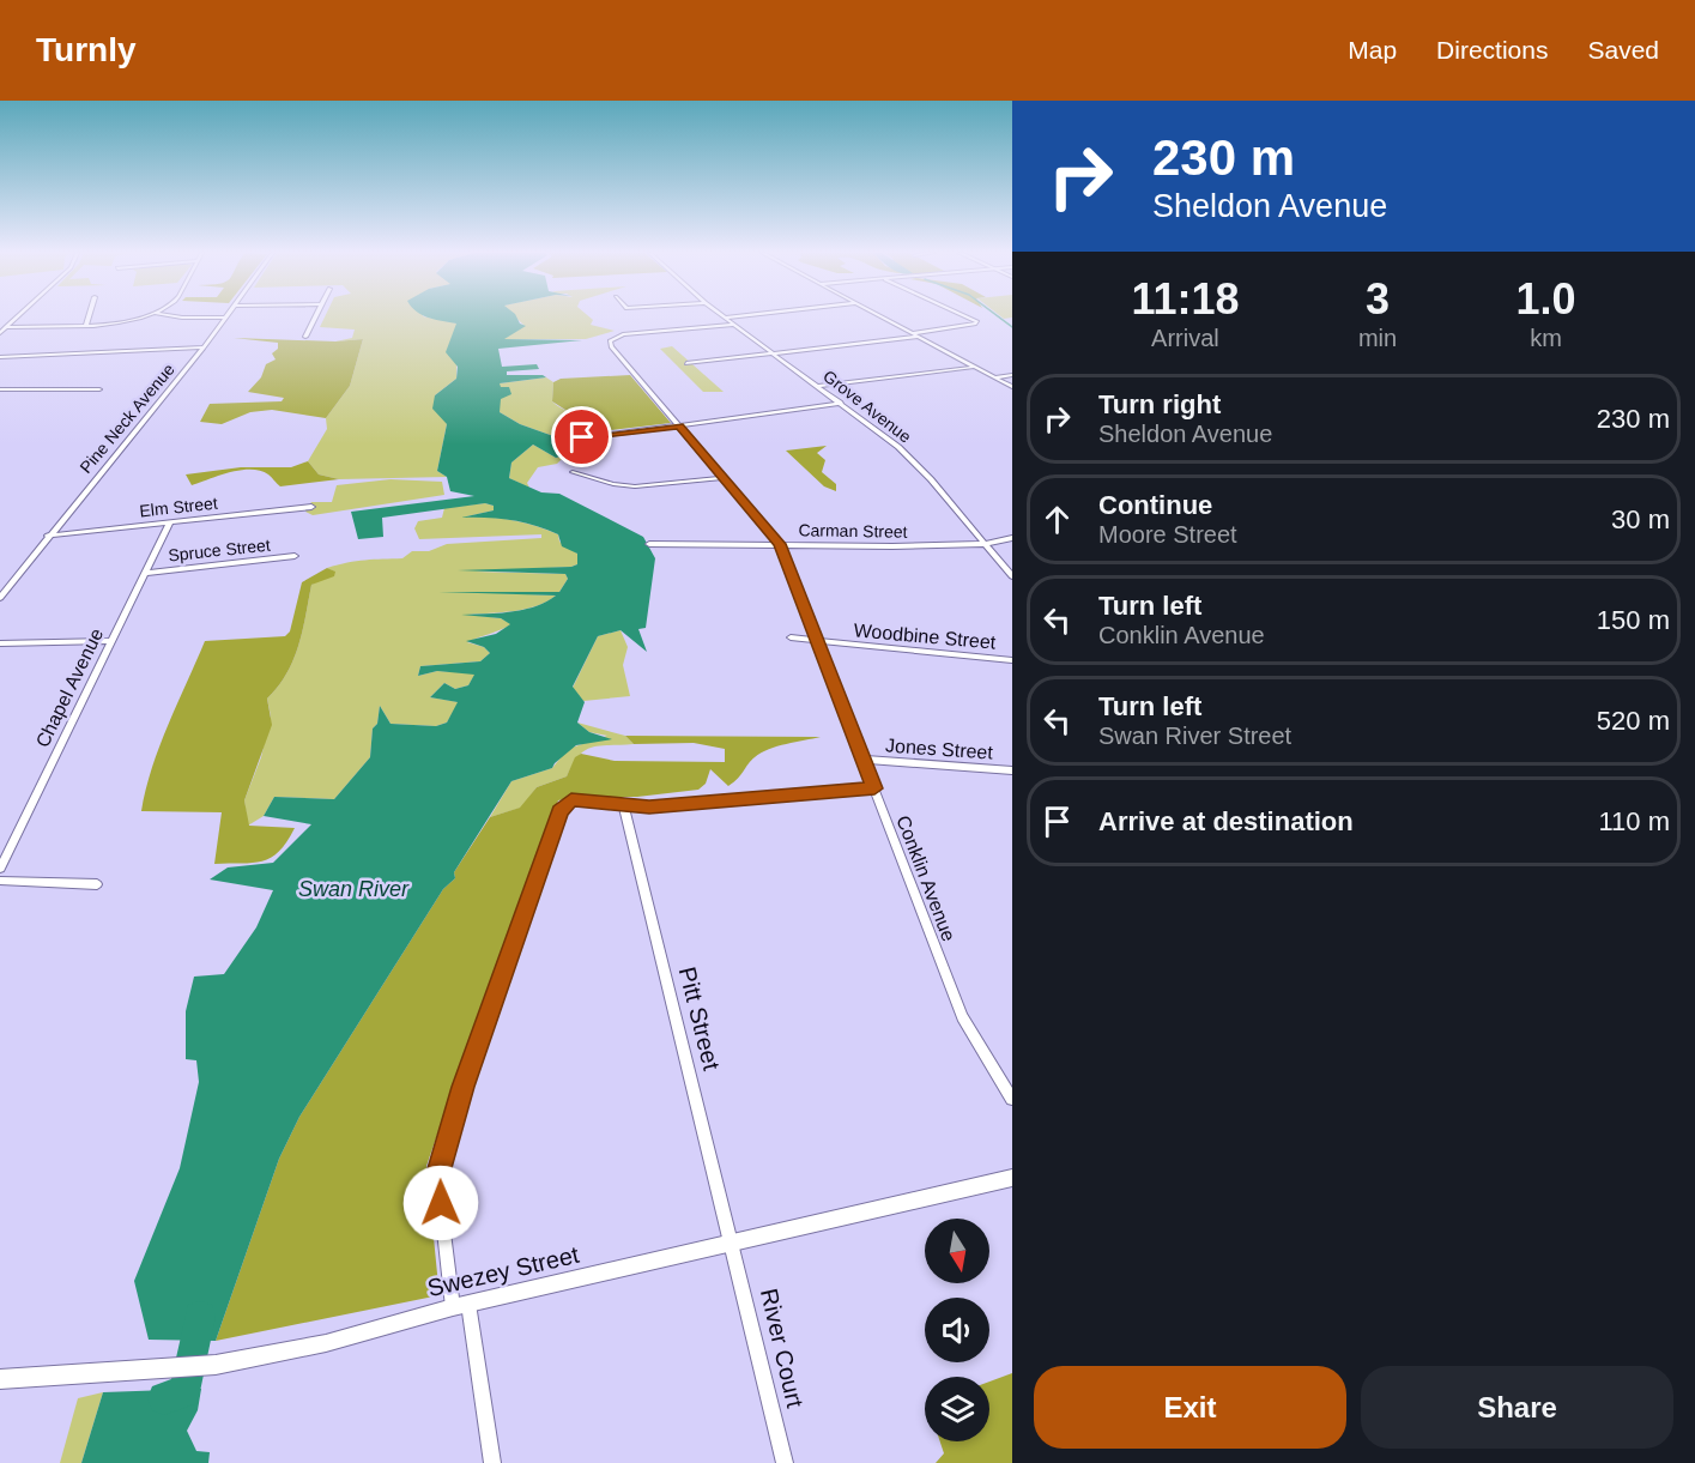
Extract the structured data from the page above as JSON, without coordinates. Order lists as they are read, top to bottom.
{
  "streets": {
    "street": [
      "Grove Avenue",
      "Pine Neck Avenue",
      "Elm Street",
      "Carman Street",
      "Spruce Street",
      "Woodbine Street",
      "Chapel Avenue",
      "Jones Street",
      "Conklin Avenue",
      "Pitt Street",
      "Swezey Street",
      "River Court"
    ]
  },
  "crossings": [
    ["Grove Avenue", "Carman Street"],
    ["Grove Avenue", "Conklin Avenue"],
    ["Pine Neck Avenue", "Elm Street"],
    ["Elm Street", "Chapel Avenue"],
    ["Carman Street", "Conklin Avenue"],
    ["Spruce Street", "Chapel Avenue"],
    ["Woodbine Street", "Conklin Avenue"],
    ["Jones Street", "Conklin Avenue"],
    ["Pitt Street", "Swezey Street"],
    ["Pitt Street", "River Court"],
    ["Swezey Street", "River Court"]
  ],
  "water": ["Swan River"],
  "north": "bottom",
  "page": {
    "header": "Turnly",
    "nav": ["Map", "Directions", "Saved"],
    "turn": ["230 m", "Sheldon Avenue"],
    "eta": [
      "11:18",
      "Arrival",
      "3",
      "min",
      "1.0",
      "km"
    ],
    "list": [
      {
        "name": "Turn right",
        "note": "Sheldon Avenue",
        "value": "230 m"
      },
      {
        "name": "Continue",
        "note": "Moore Street",
        "value": "30 m"
      },
      {
        "name": "Turn left",
        "note": "Conklin Avenue",
        "value": "150 m"
      },
      {
        "name": "Turn left",
        "note": "Swan River Street",
        "value": "520 m"
      },
      {
        "name": "Arrive at destination",
        "value": "110 m"
      }
    ],
    "buttons": ["Exit", "Share"]
  }
}
